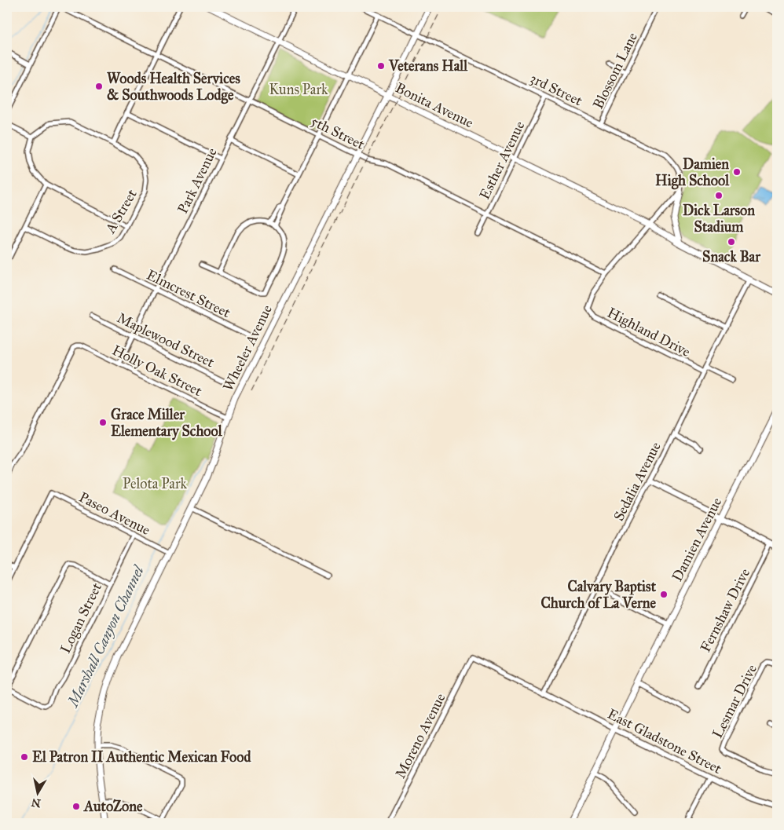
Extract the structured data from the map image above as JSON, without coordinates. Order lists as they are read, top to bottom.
{
  "streets": {
    "main road": ["Bonita Avenue", "Wheeler Avenue", "Damien Avenue"],
    "street": [
      "Blossom Lane",
      "3rd Street",
      "5th Street",
      "Esther Avenue",
      "Park Avenue",
      "A Street",
      "Elmcrest Street",
      "Highland Drive",
      "Maplewood Street",
      "Holly Oak Street",
      "Sedalia Avenue",
      "Paseo Avenue",
      "Fernshaw Drive",
      "Logan Street",
      "Lesmar Drive",
      "Moreno Avenue",
      "East Gladstone Street"
    ]
  },
  "crossings": [
    ["Blossom Lane", "3rd Street"],
    ["3rd Street", "Esther Avenue"],
    ["3rd Street", "Wheeler Avenue"],
    ["Bonita Avenue", "Esther Avenue"],
    ["Bonita Avenue", "Park Avenue"],
    ["Bonita Avenue", "Wheeler Avenue"],
    ["Bonita Avenue", "Sedalia Avenue"],
    ["5th Street", "Esther Avenue"],
    ["5th Street", "Park Avenue"],
    ["5th Street", "Highland Drive"],
    ["5th Street", "Wheeler Avenue"],
    ["Park Avenue", "Elmcrest Street"],
    ["Park Avenue", "Maplewood Street"],
    ["Park Avenue", "Holly Oak Street"],
    ["Highland Drive", "Sedalia Avenue"],
    ["Wheeler Avenue", "Holly Oak Street"],
    ["Wheeler Avenue", "Paseo Avenue"],
    ["Sedalia Avenue", "Moreno Avenue"],
    ["Sedalia Avenue", "East Gladstone Street"],
    ["Paseo Avenue", "Logan Street"],
    ["Damien Avenue", "East Gladstone Street"],
    ["Moreno Avenue", "East Gladstone Street"]
  ],
  "water": ["Marshall Canyon Channel"],
  "parks": ["Kuns Park", "Pelota Park"],
  "places": [
    "Veterans Hall",
    "Woods Health Services & Southwoods Lodge",
    "Damien High School",
    "Dick Larson Stadium",
    "Snack Bar",
    "Grace Miller Elementary School",
    "Calvary Baptist Church of La Verne",
    "El Patron II Authentic Mexican Food",
    "AutoZone"
  ],
  "north": "bottom"
}
